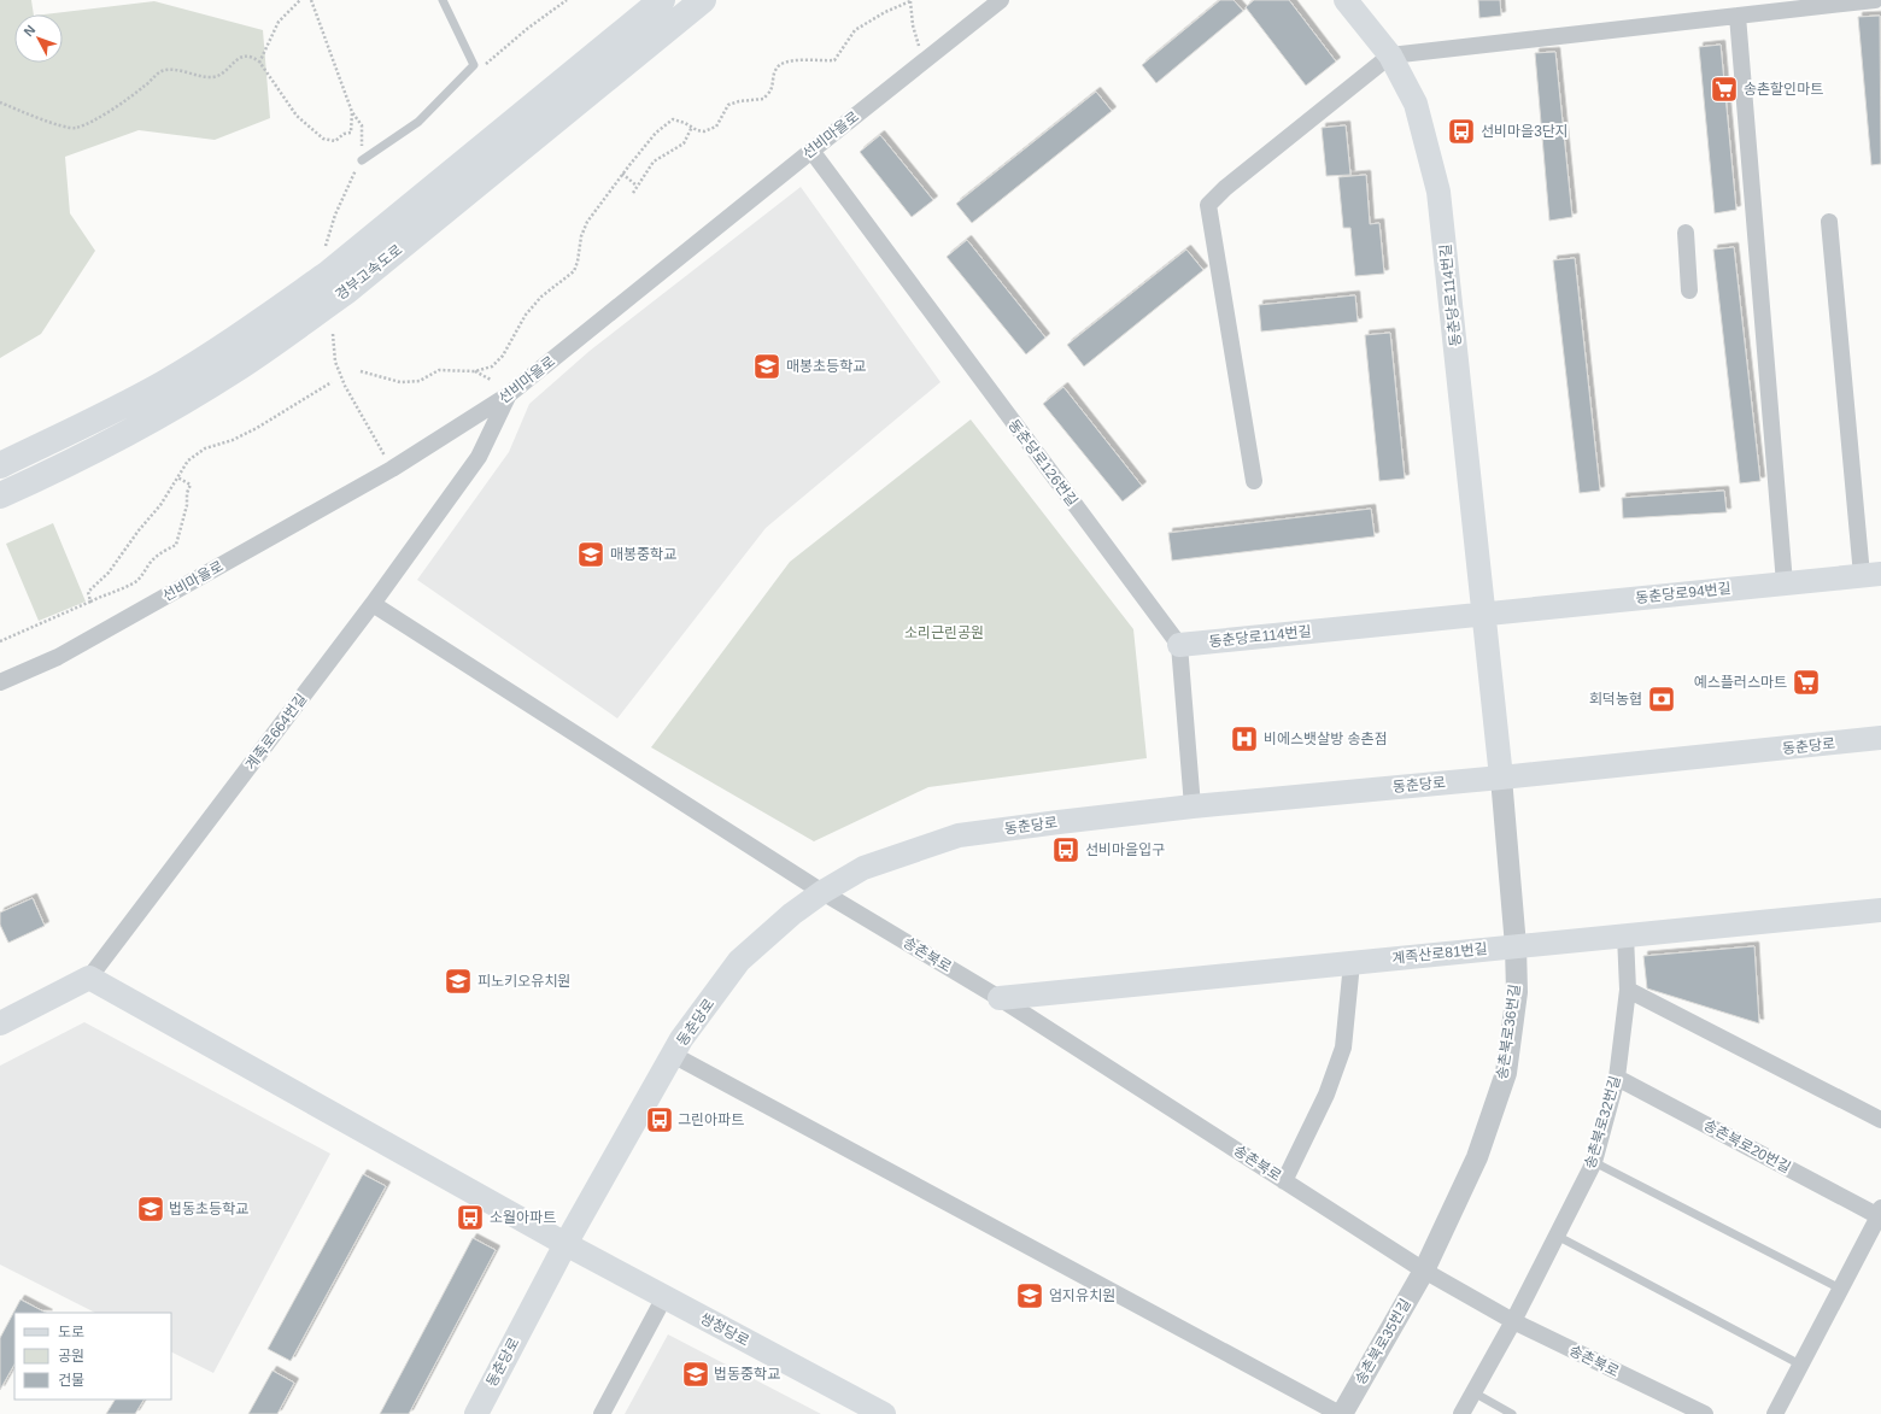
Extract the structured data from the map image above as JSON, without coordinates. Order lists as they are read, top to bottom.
{
  "streets": {
    "highway": ["경부고속도로"],
    "main road": [
      "동춘당로114번길",
      "동춘당로94번길",
      "계족로664번길",
      "동춘당로",
      "계족산로81번길",
      "쌍청당로"
    ],
    "street": [
      "선비마을로",
      "동춘당로126번길",
      "송촌북로",
      "송촌북로36번길",
      "송촌북로32번길",
      "송촌북로20번길",
      "송촌북로35번길"
    ]
  },
  "crossings": [
    ["선비마을로", "동춘당로126번길"],
    ["선비마을로", "계족로664번길"],
    ["동춘당로114번길", "동춘당로126번길"],
    ["동춘당로114번길", "동춘당로94번길"],
    ["동춘당로114번길", "동춘당로"],
    ["동춘당로114번길", "송촌북로36번길"],
    ["계족로664번길", "송촌북로"],
    ["계족로664번길", "쌍청당로"],
    ["동춘당로", "송촌북로"],
    ["동춘당로", "송촌북로36번길"],
    ["동춘당로", "쌍청당로"],
    ["계족산로81번길", "송촌북로"],
    ["계족산로81번길", "송촌북로36번길"],
    ["계족산로81번길", "송촌북로32번길"],
    ["송촌북로", "송촌북로36번길"],
    ["송촌북로", "송촌북로32번길"],
    ["송촌북로", "송촌북로35번길"],
    ["송촌북로36번길", "송촌북로35번길"],
    ["송촌북로32번길", "송촌북로20번길"]
  ],
  "parks": ["소리근린공원"],
  "places": {
    "supermarket": ["송촌할인마트", "예스플러스마트"],
    "bus stop": [
      "선비마을3단지",
      "선비마을입구",
      "그린아파트",
      "소월아파트"
    ],
    "school or university": [
      "매봉초등학교",
      "매봉중학교",
      "피노키오유치원",
      "법동초등학교",
      "엄지유치원",
      "법동중학교"
    ],
    "bank": ["회덕농협"],
    "hospital": ["비에스뱃살방 송촌점"]
  },
  "legend": ["도로", "공원", "건물"],
  "north": "top left"
}
